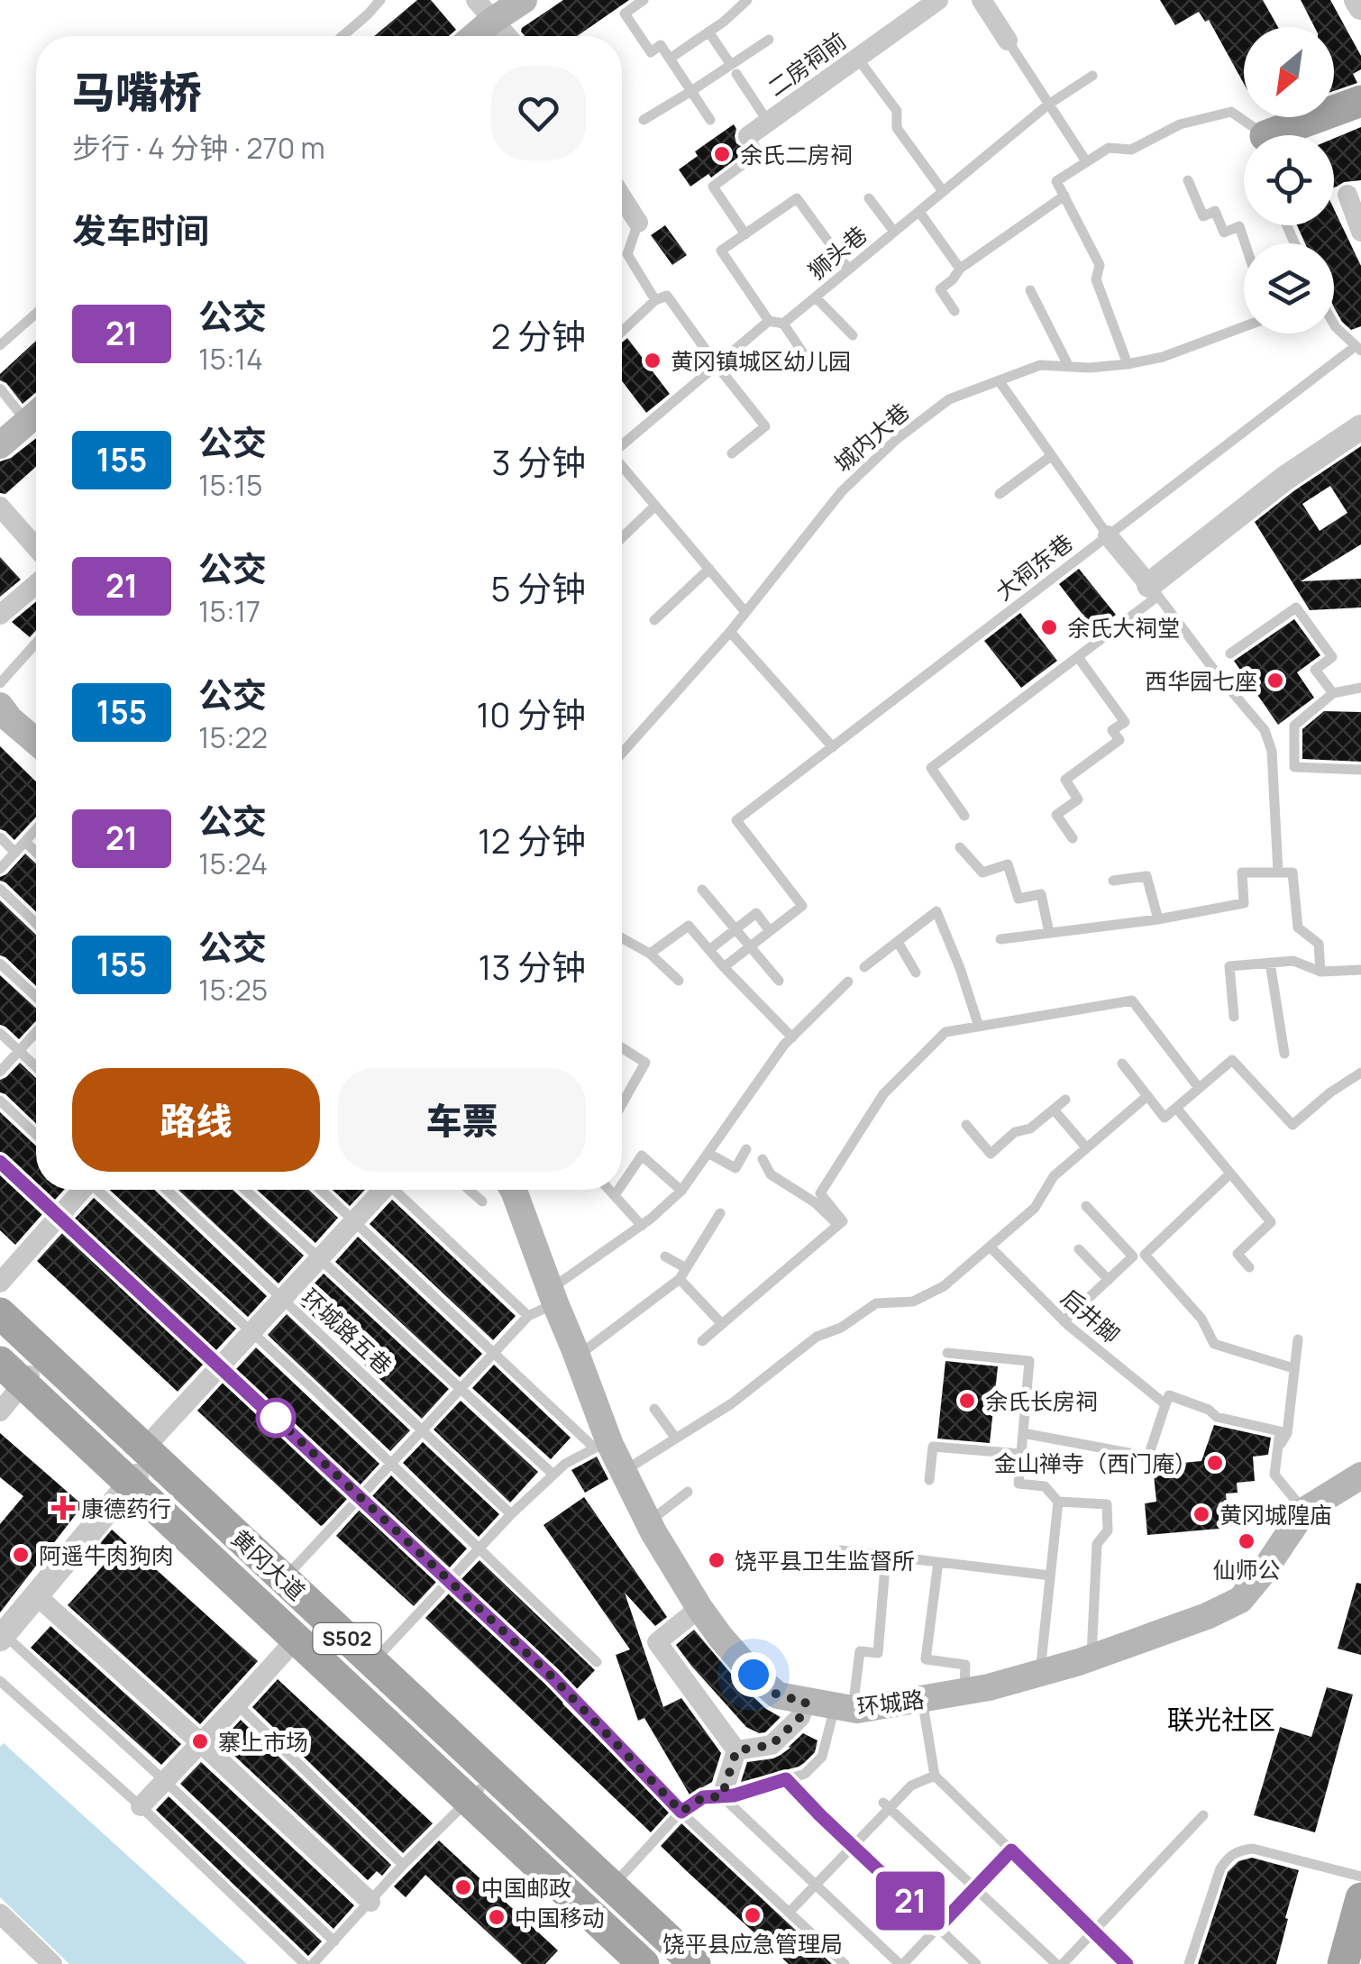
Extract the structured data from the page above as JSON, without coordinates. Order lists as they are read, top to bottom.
{
  "streets": {
    "main road": ["黄冈大道", "S502", "环城路"],
    "street": ["二房祠前"],
    "lane": [
      "狮头巷",
      "城内大巷",
      "大祠东巷",
      "后井脚",
      "环城路五巷"
    ]
  },
  "districts": ["联光社区"],
  "places": {
    "other": [
      "余氏二房祠",
      "黄冈镇城区幼儿园",
      "余氏大祠堂",
      "西华园七座",
      "余氏长房祠",
      "金山禅寺（西门庵）",
      "黄冈城隍庙",
      "仙师公",
      "阿遥牛肉狗肉",
      "饶平县卫生监督所",
      "寨上市场",
      "中国邮政",
      "饶平县应急管理局",
      "中国移动"
    ],
    "health": ["康德药行"]
  },
  "lines": ["bus line 21"],
  "north": "bottom left",
  "page": {
    "on_map": "21",
    "heading": [
      ["马嘴桥", "步行 · 4 分钟 · 270 m"],
      "发车时间"
    ],
    "list": [
      {
        "mark": "21",
        "name": "公交",
        "note": "15:14",
        "value": "2 分钟"
      },
      {
        "mark": "155",
        "name": "公交",
        "note": "15:15",
        "value": "3 分钟"
      },
      {
        "mark": "21",
        "name": "公交",
        "note": "15:17",
        "value": "5 分钟"
      },
      {
        "mark": "155",
        "name": "公交",
        "note": "15:22",
        "value": "10 分钟"
      },
      {
        "mark": "21",
        "name": "公交",
        "note": "15:24",
        "value": "12 分钟"
      },
      {
        "mark": "155",
        "name": "公交",
        "note": "15:25",
        "value": "13 分钟"
      }
    ],
    "buttons": ["路线", "车票"]
  }
}
